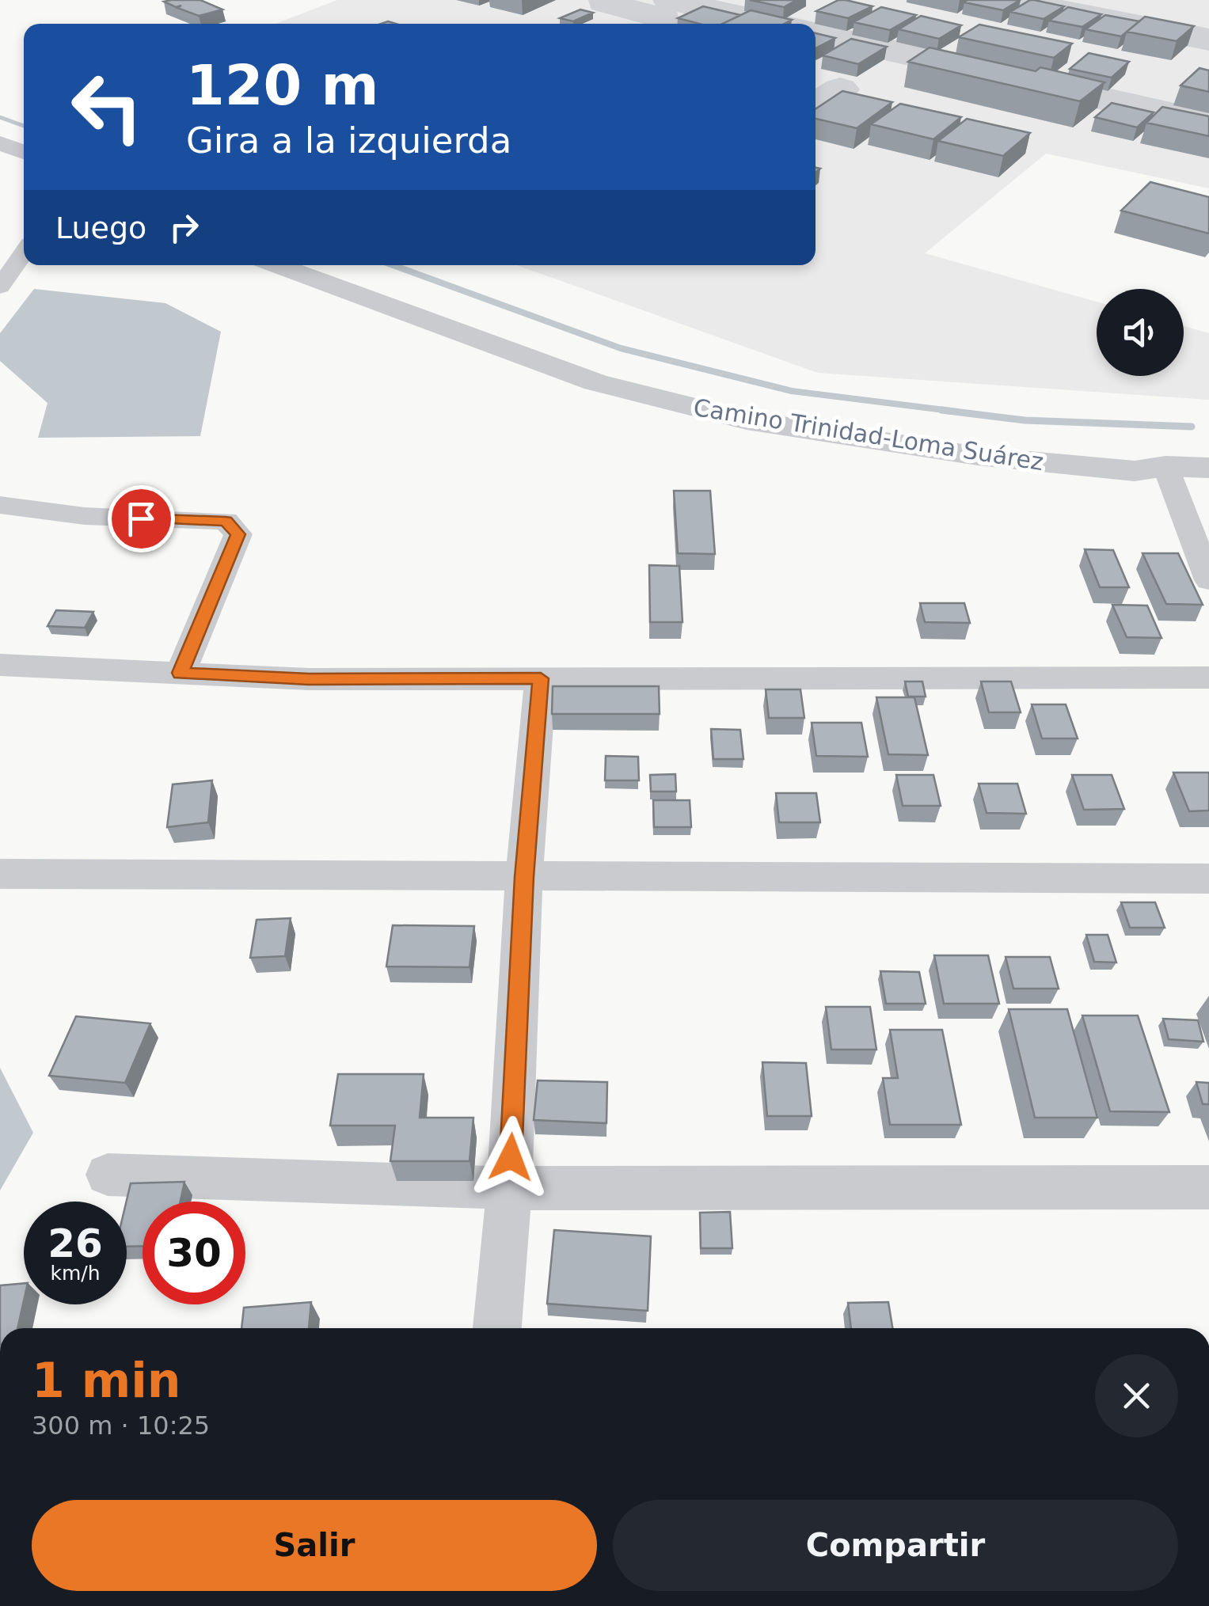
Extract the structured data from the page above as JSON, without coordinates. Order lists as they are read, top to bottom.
{
  "streets": {
    "street": ["Camino Trinidad-Loma Suárez"]
  },
  "page": {
    "turn": ["120 m", "Gira a la izquierda"],
    "then": "Luego",
    "speed": "26 km/h",
    "limit": "30",
    "heading": ["1 min", "300 m · 10:25"],
    "buttons": ["Salir", "Compartir"]
  }
}
